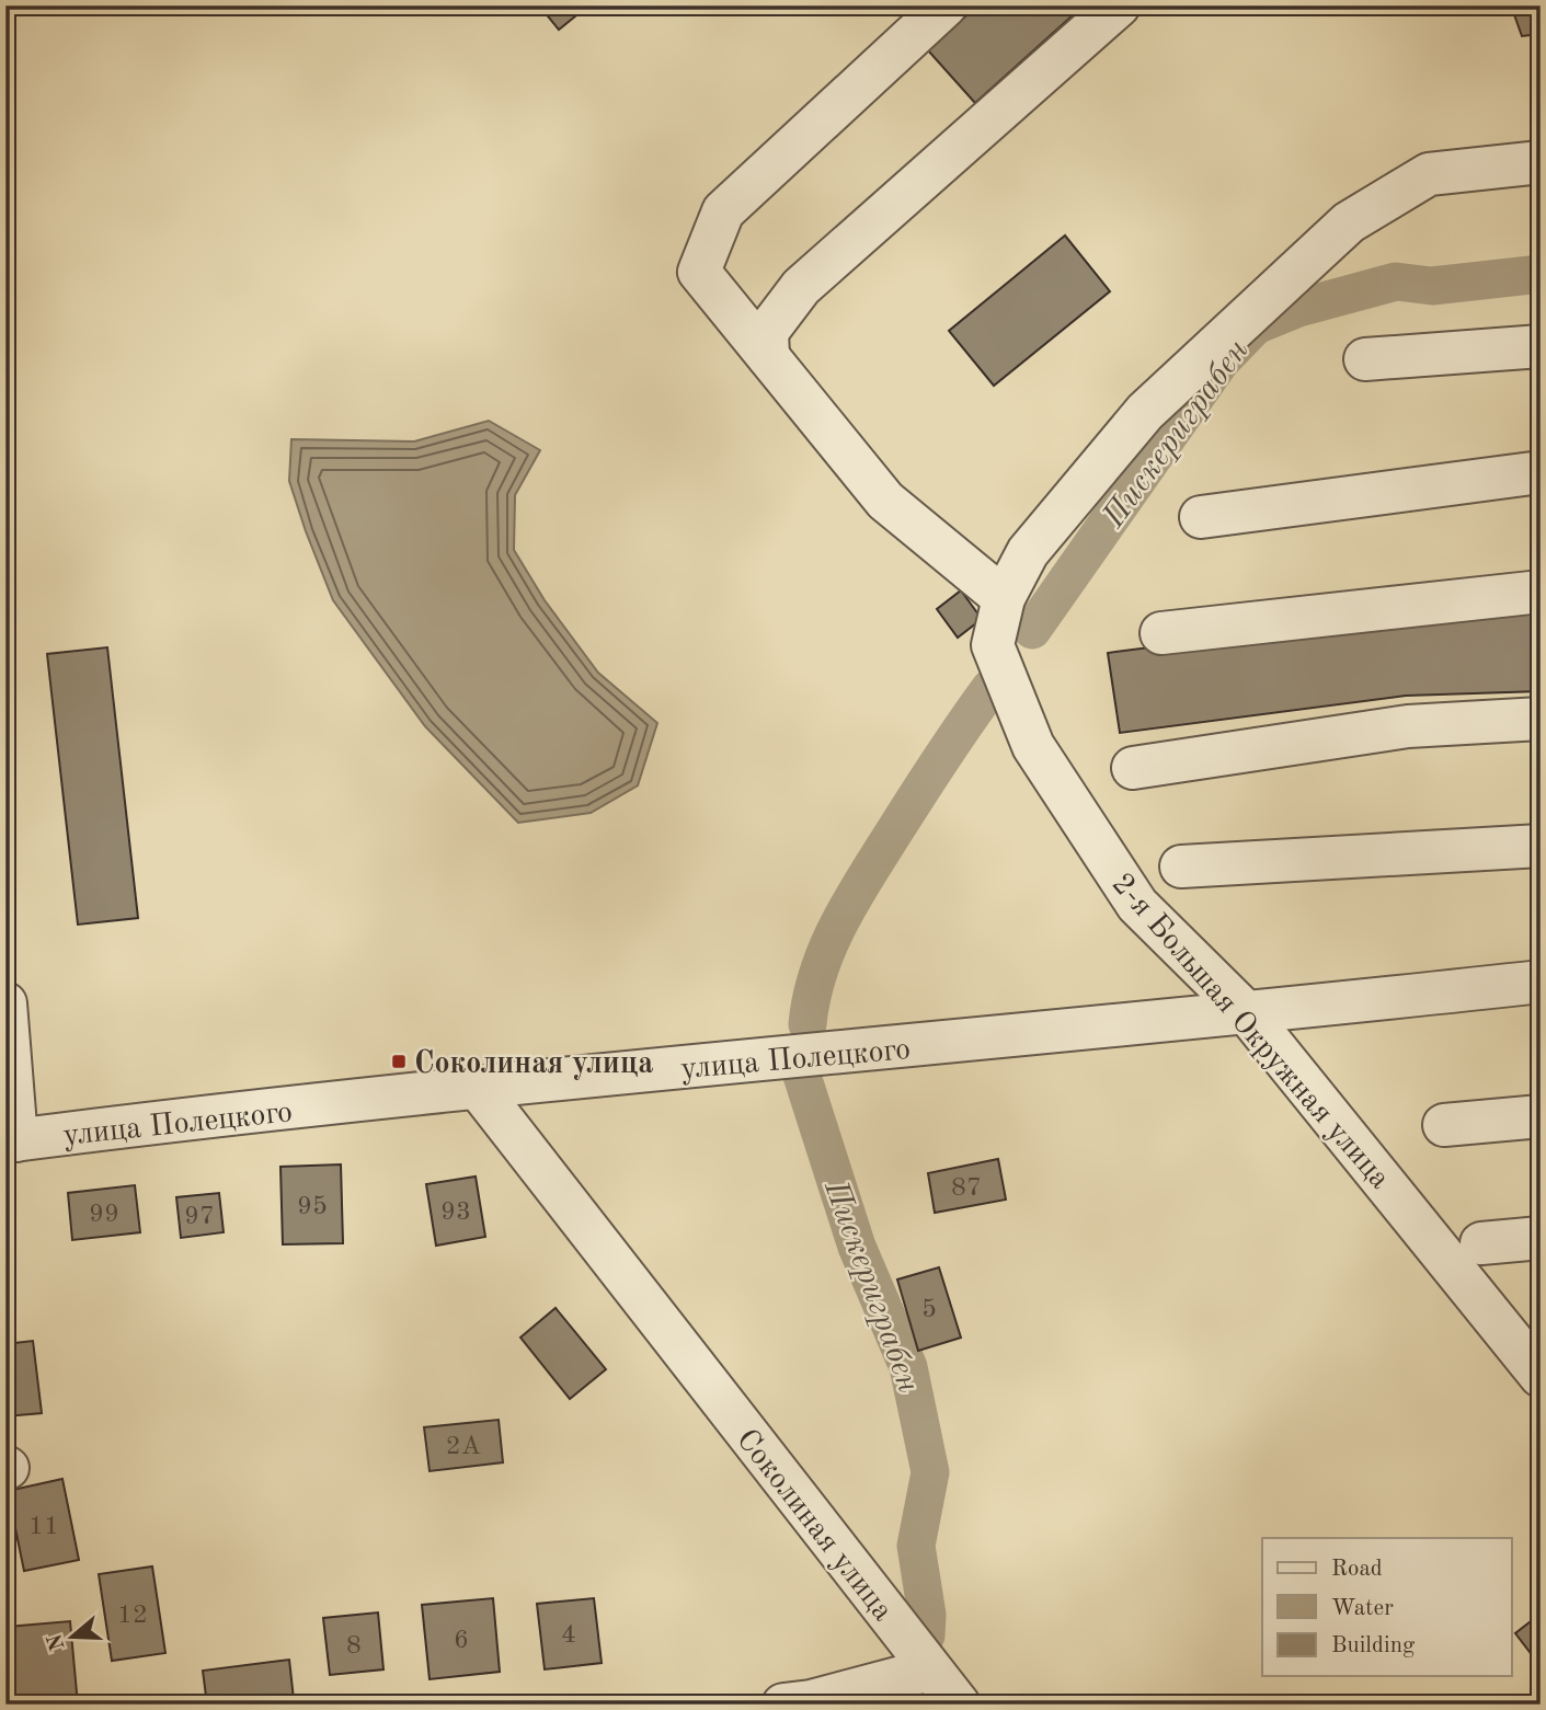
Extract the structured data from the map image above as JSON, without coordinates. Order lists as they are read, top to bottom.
{
  "streets": {
    "street": ["2-я Большая Окружная улица", "улица Полецкого", "Соколиная улица"]
  },
  "crossings": [
    ["2-я Большая Окружная улица", "улица Полецкого"],
    ["улица Полецкого", "Соколиная улица"]
  ],
  "water": ["Пискериграбен"],
  "places": {
    "transit": ["Соколиная улица"]
  },
  "house_numbers": [
    "87",
    "95",
    "93",
    "99",
    "97",
    "5",
    "2А",
    "11",
    "12",
    "4",
    "6",
    "8"
  ],
  "legend": ["Road", "Water", "Building"],
  "north": "left"
}
